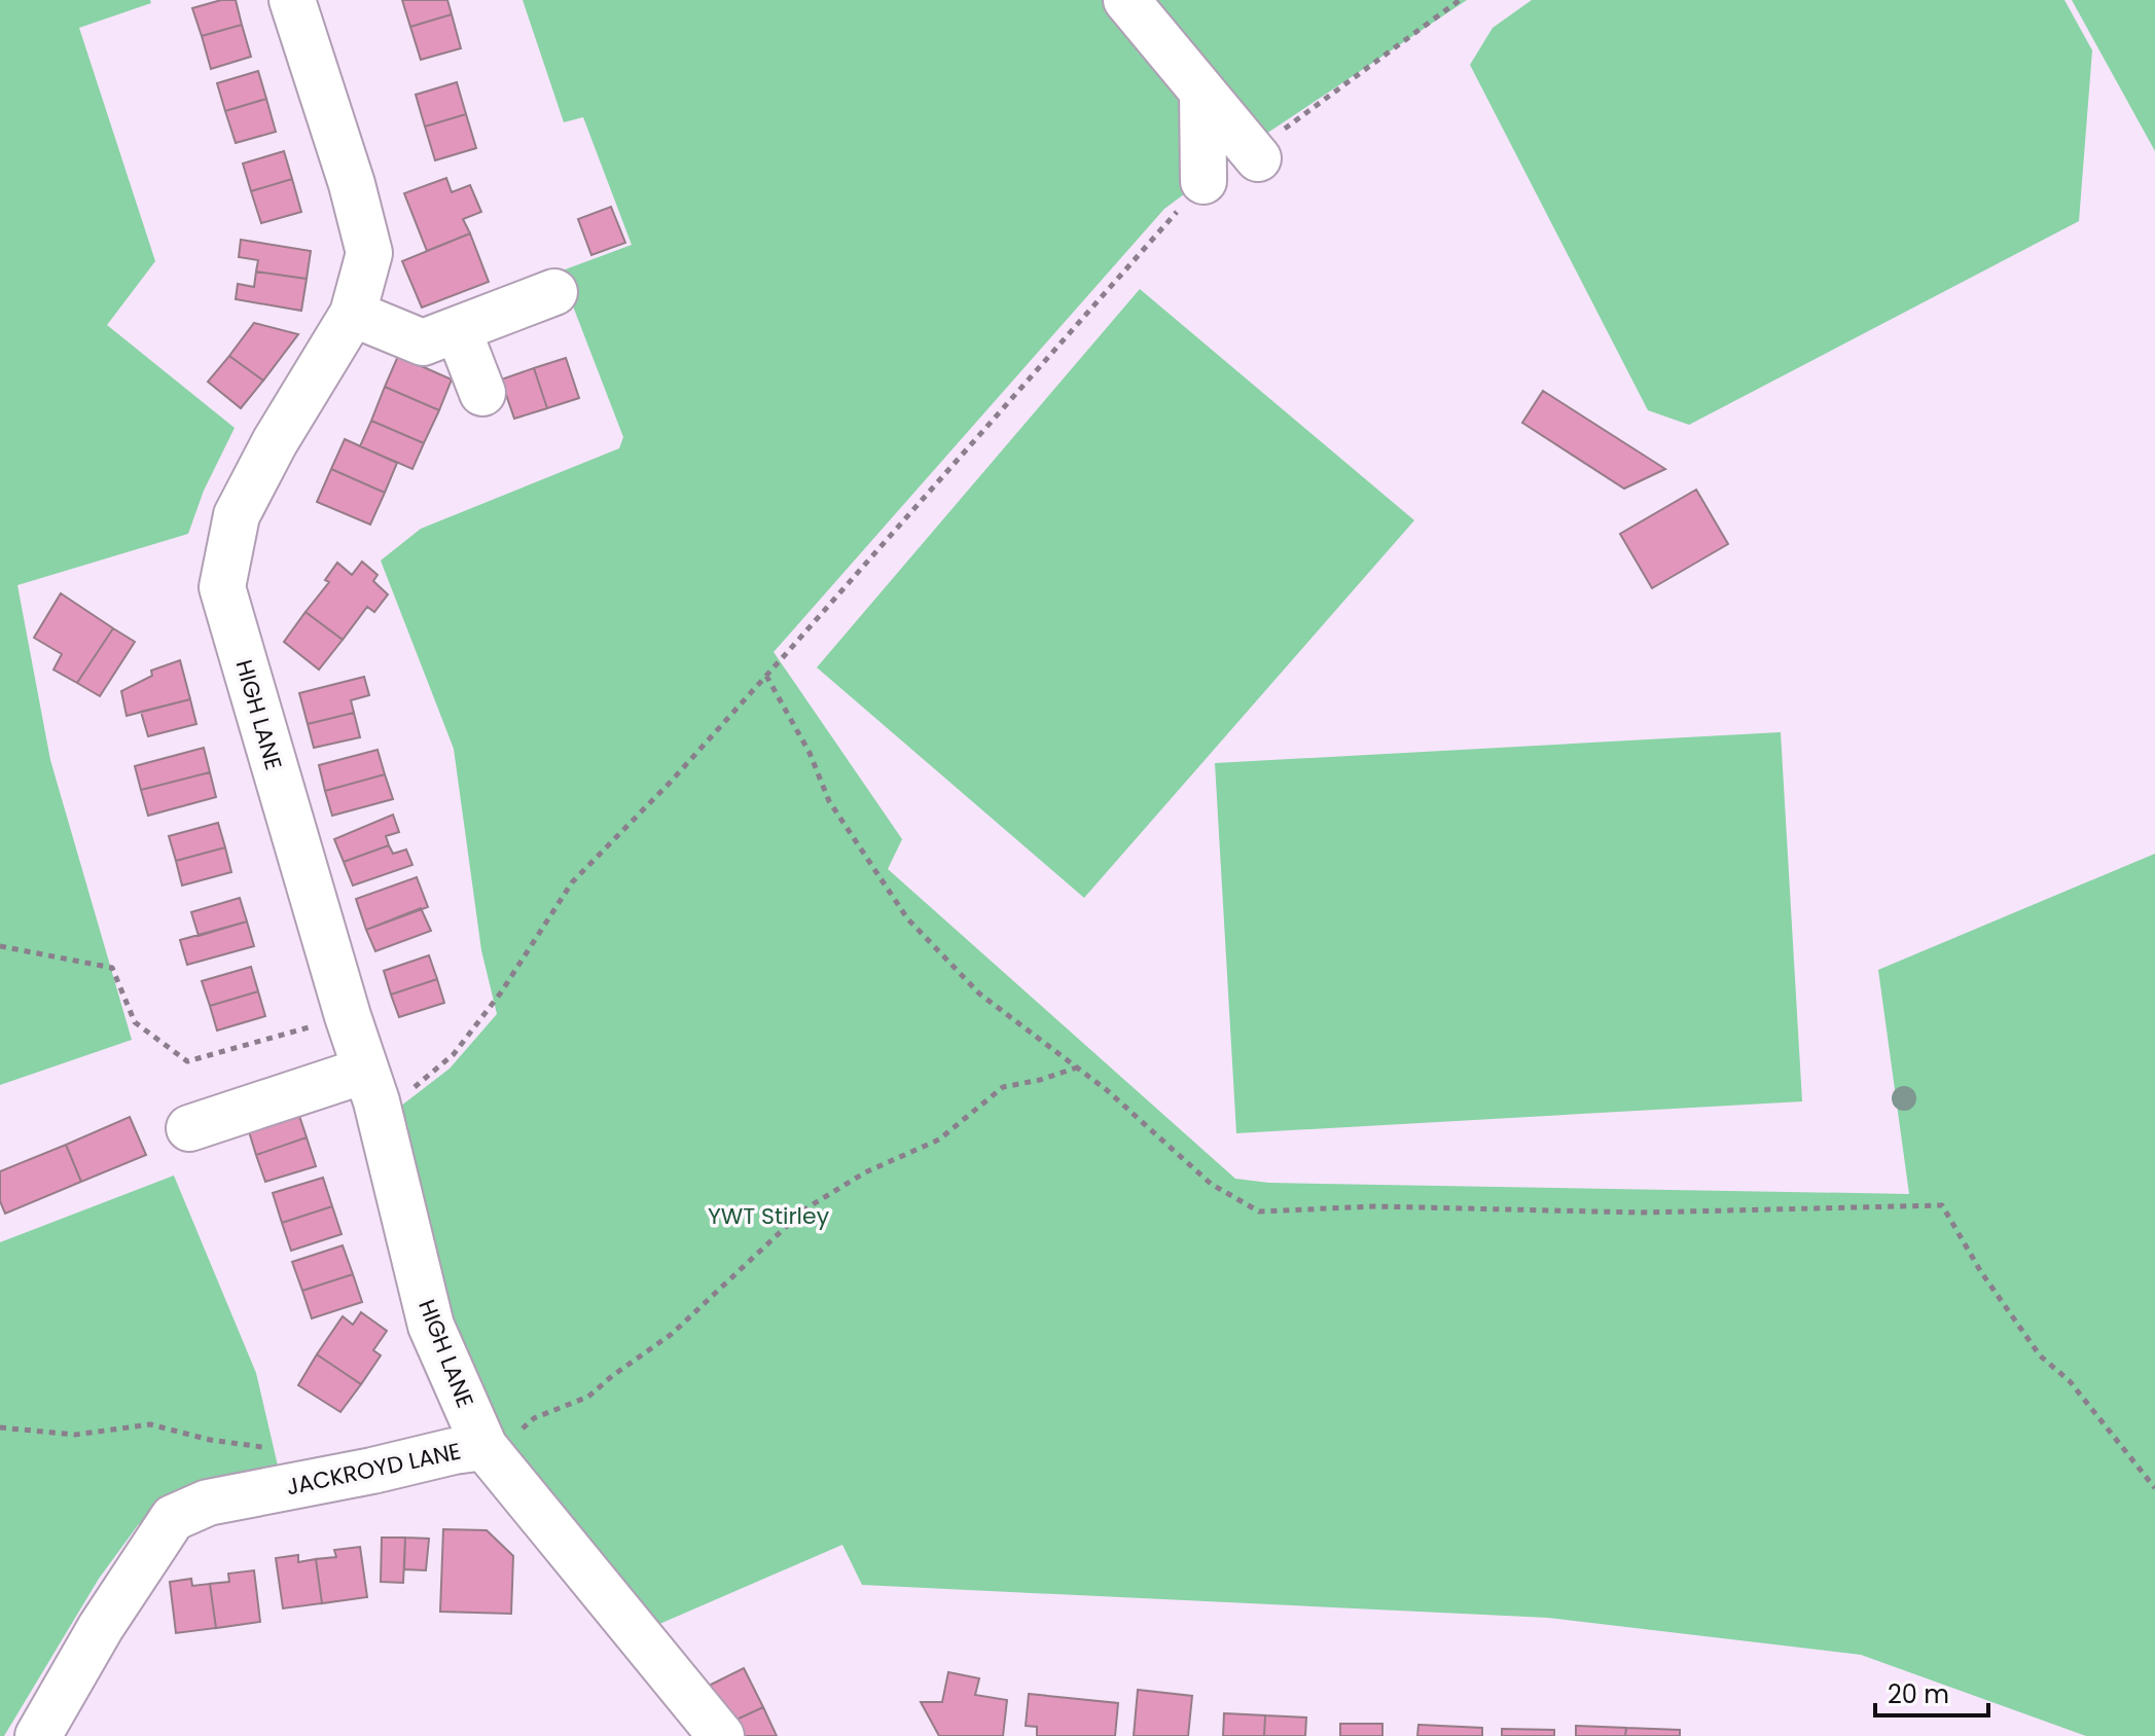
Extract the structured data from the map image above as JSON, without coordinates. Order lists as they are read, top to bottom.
{
  "streets": {
    "street": ["HIGH LANE", "JACKROYD LANE"]
  },
  "crossings": [
    ["HIGH LANE", "JACKROYD LANE"]
  ],
  "parks": ["YWT Stirley"],
  "scale_bar": "20 m"
}
